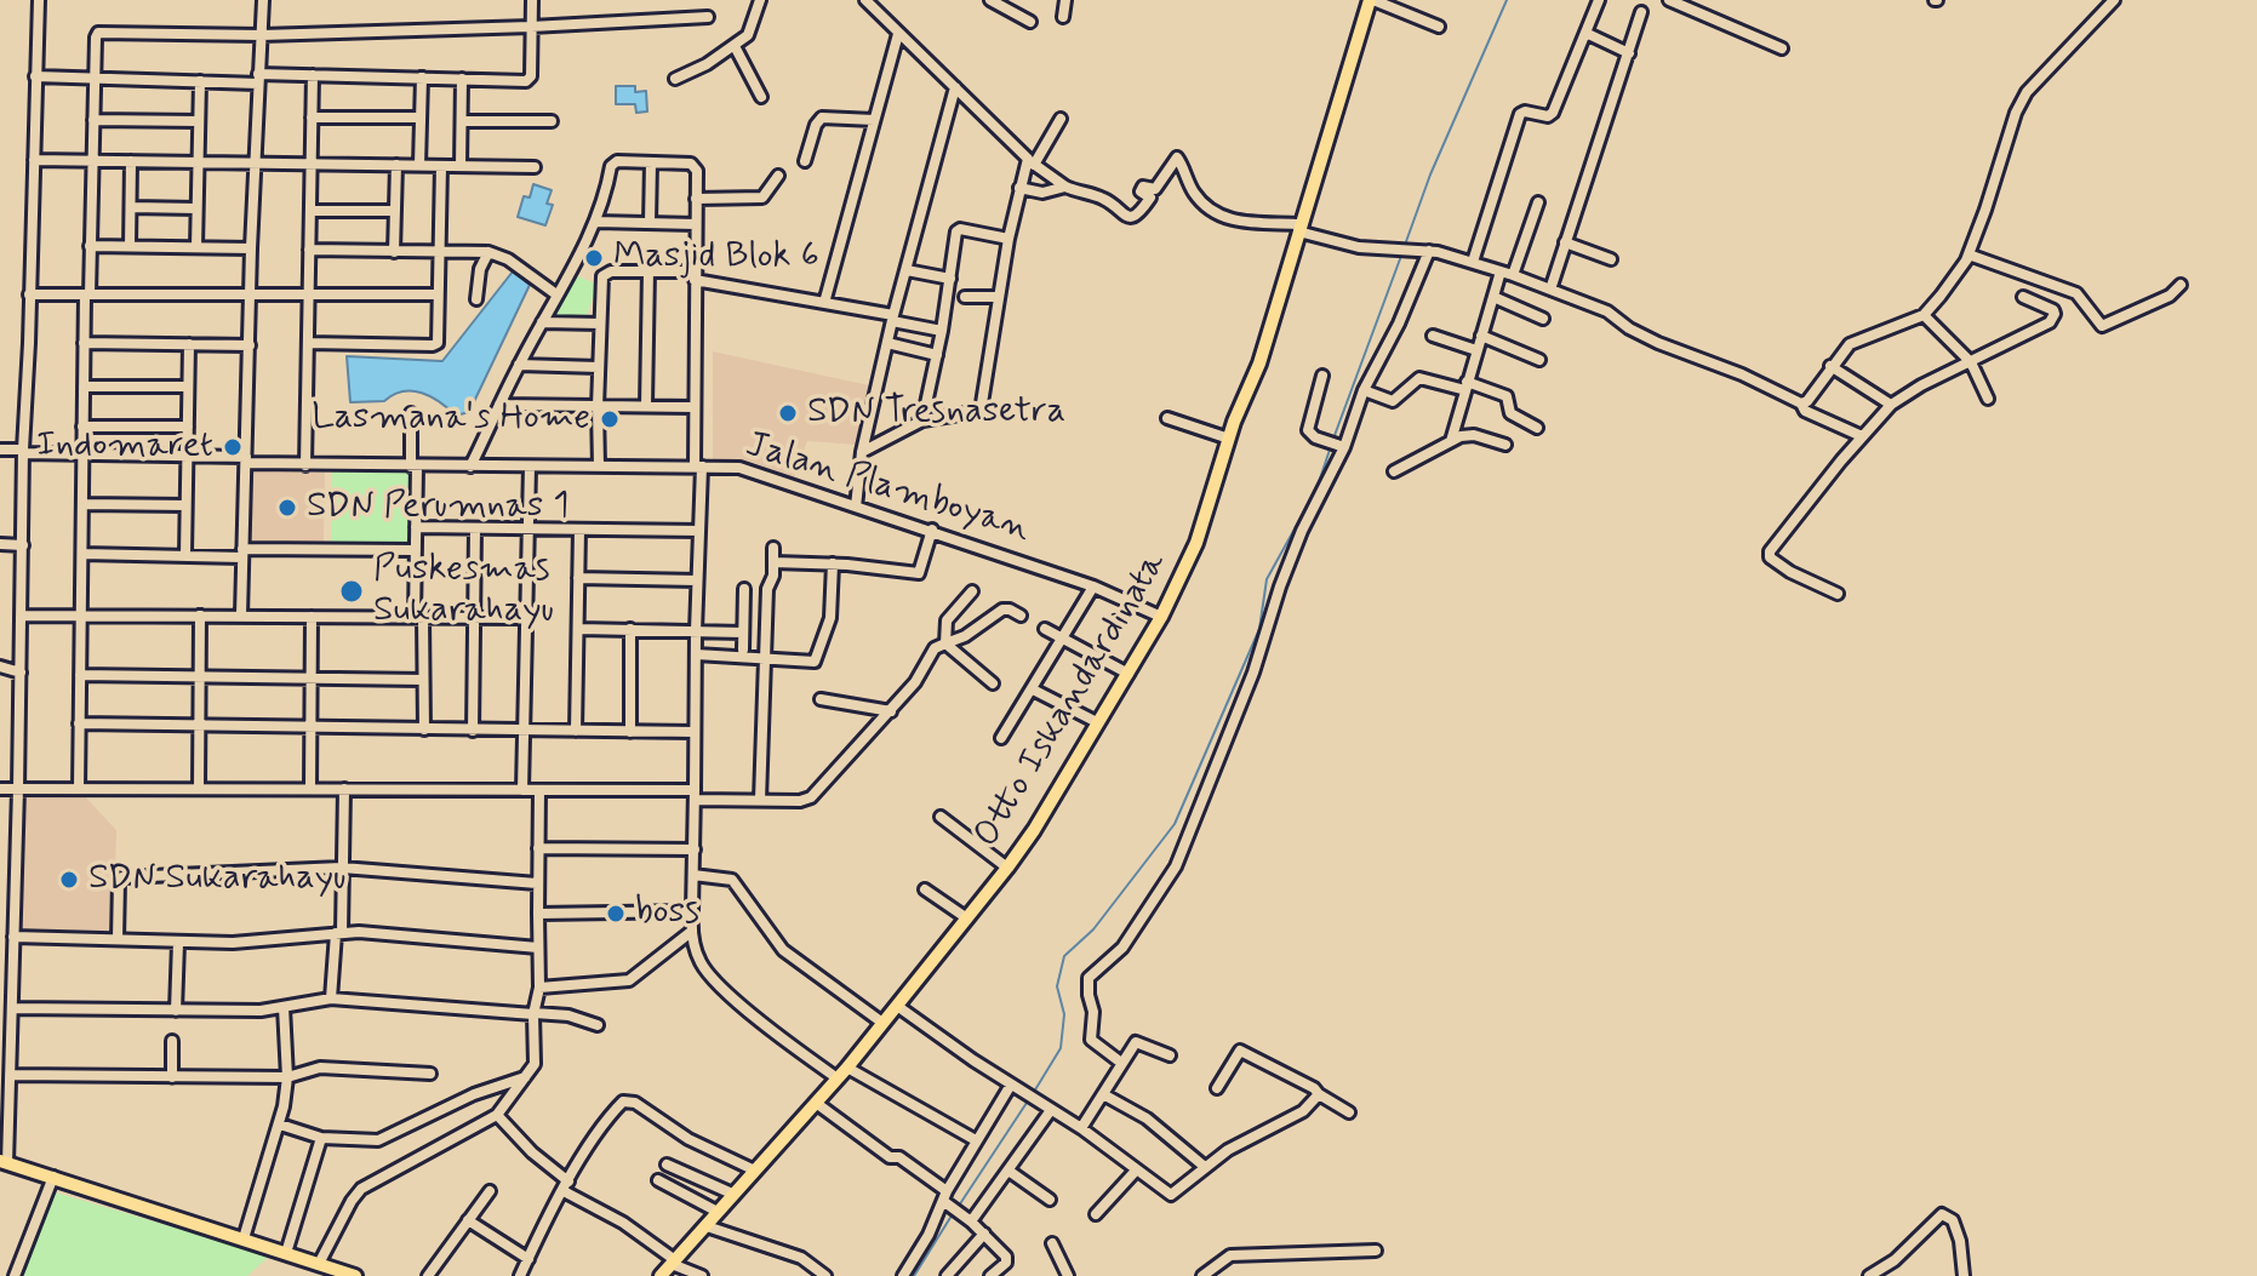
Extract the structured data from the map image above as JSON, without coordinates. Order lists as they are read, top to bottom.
{
  "streets": {
    "main road": ["Otto Iskandardinata"],
    "street": ["Jalan Plamboyan"]
  },
  "crossings": [
    ["Jalan Plamboyan", "Otto Iskandardinata"]
  ],
  "places": [
    "Masjid Blok 6",
    "SDN Tresnasetra",
    "Lasmana's Home",
    "Indomaret",
    "SDN Perumnas 1",
    "Puskesmas Sukarahayu",
    "SDN Sukarahayu",
    "boss"
  ]
}
